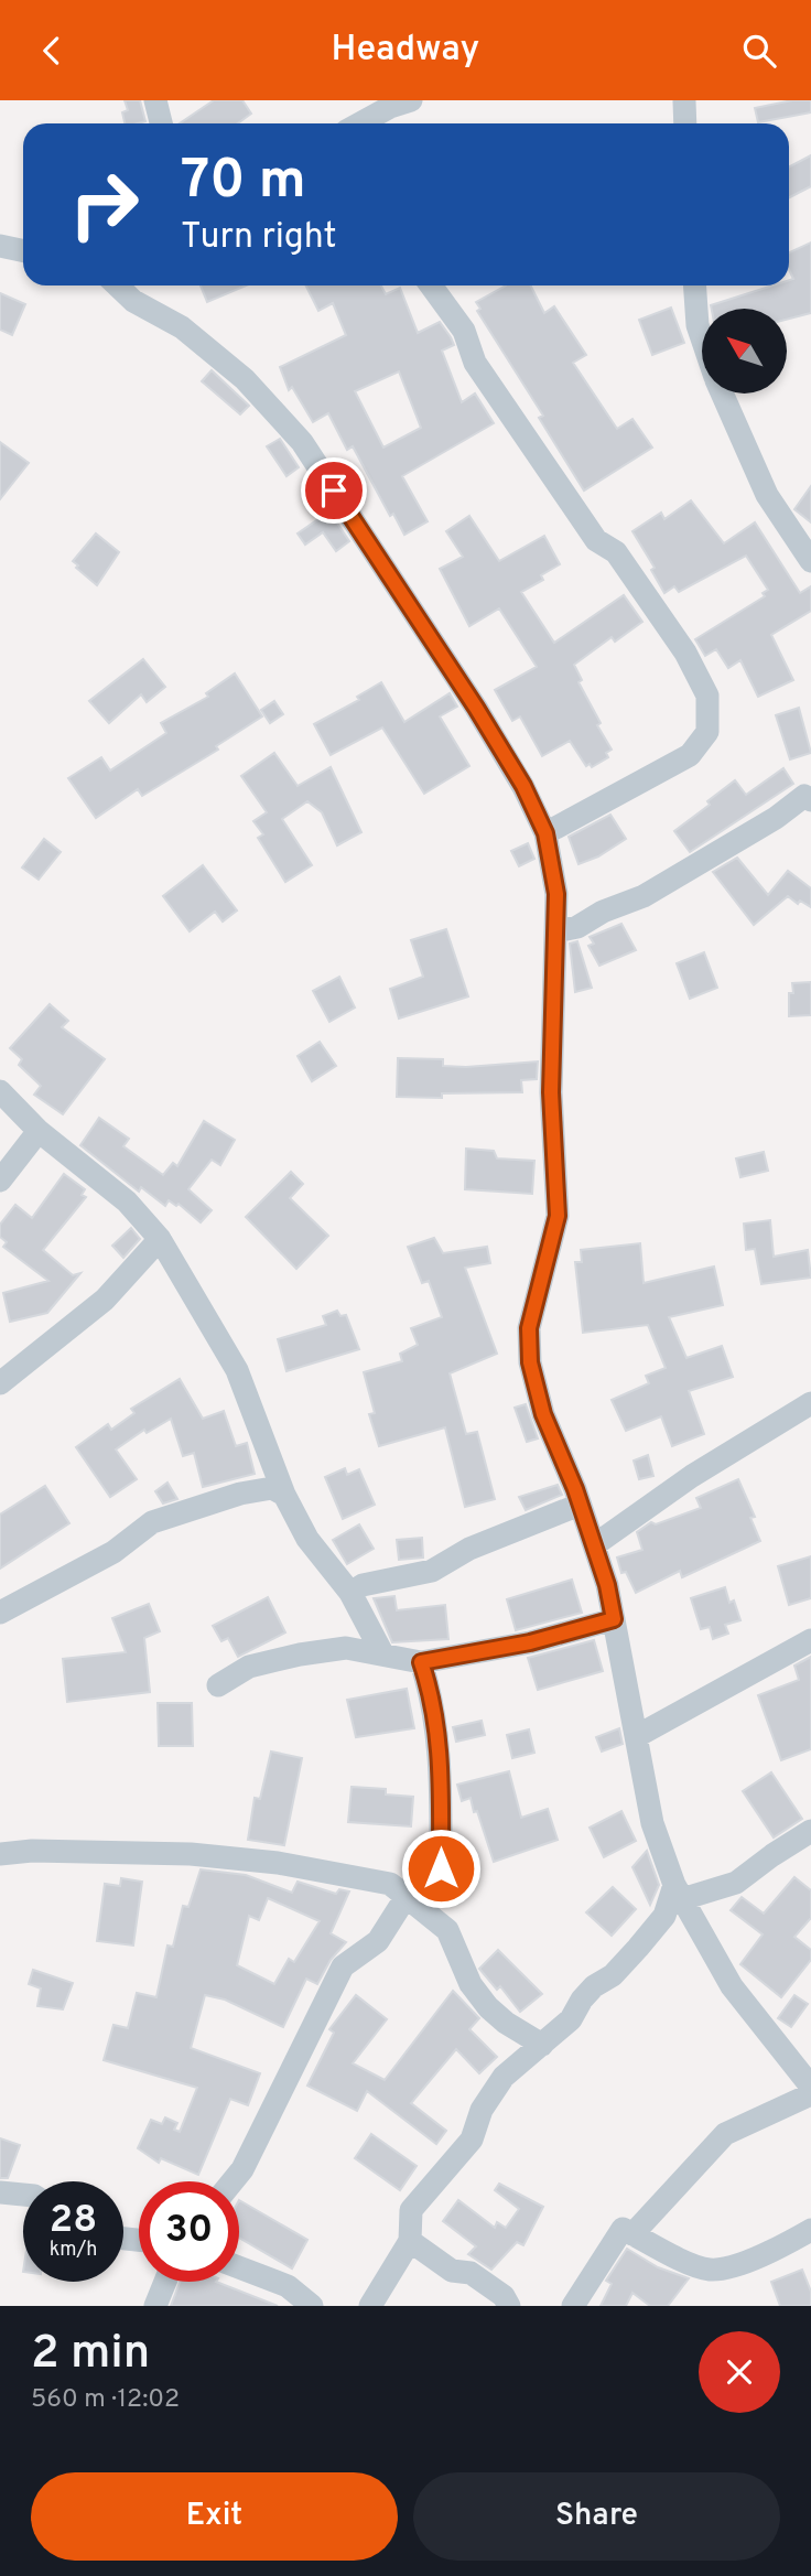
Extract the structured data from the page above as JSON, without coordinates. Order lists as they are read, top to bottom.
{
  "north": "top left",
  "page": {
    "header": "Headway",
    "turn": ["70 m", "Turn right"],
    "speed": "28 km/h",
    "limit": "30",
    "heading": ["2 min", "560 m · 12:02"],
    "buttons": ["Exit", "Share"]
  }
}
